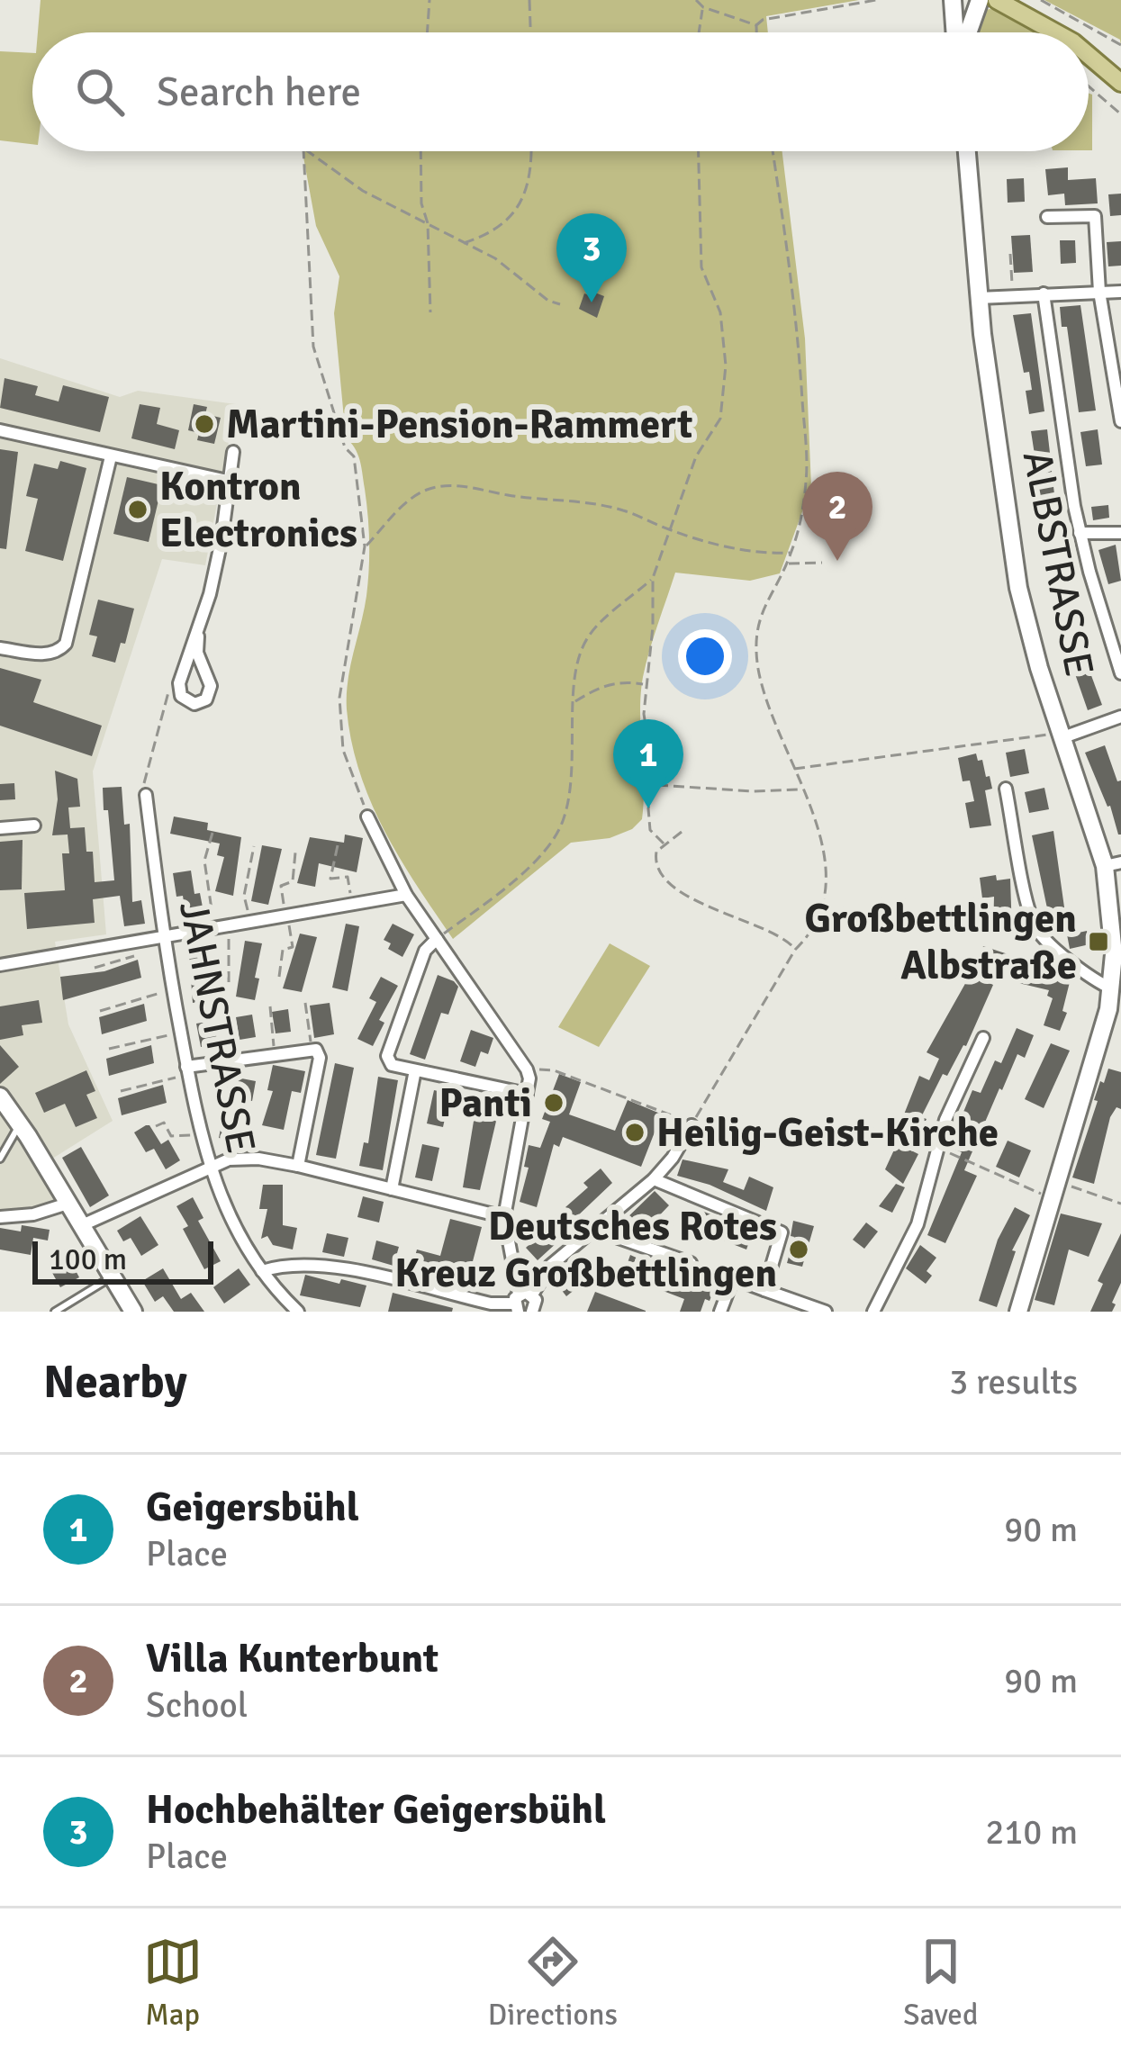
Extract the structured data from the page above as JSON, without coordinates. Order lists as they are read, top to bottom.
{
  "streets": {
    "street": ["ALBSTRASSE", "JAHNSTRASSE"]
  },
  "places": {
    "other": [
      "Martini-Pension-Rammert",
      "Kontron Electronics",
      "Panti",
      "Heilig-Geist-Kirche",
      "Deutsches Rotes Kreuz Großbettlingen"
    ],
    "transit": ["Großbettlingen Albstraße"]
  },
  "scale_bar": "100 m",
  "page": {
    "search": "Search here",
    "pins": ["3", "2", "1"],
    "scale": "100 m",
    "heading": ["Nearby", "3 results"],
    "list": [
      {
        "mark": "1",
        "name": "Geigersbühl",
        "note": "Place",
        "value": "90 m"
      },
      {
        "mark": "2",
        "name": "Villa Kunterbunt",
        "note": "School",
        "value": "90 m"
      },
      {
        "mark": "3",
        "name": "Hochbehälter Geigersbühl",
        "note": "Place",
        "value": "210 m"
      }
    ],
    "nav": ["Map", "Directions", "Saved"]
  }
}
